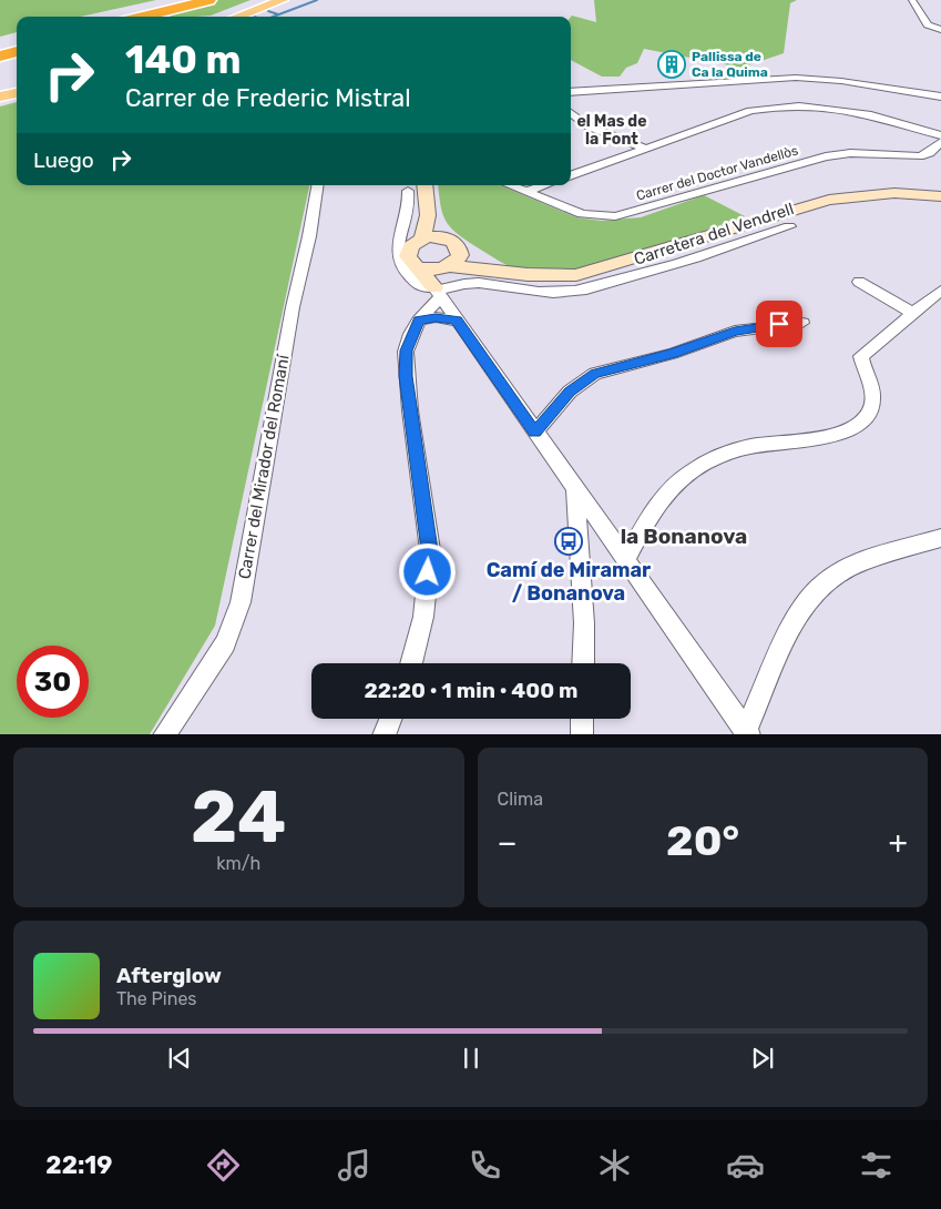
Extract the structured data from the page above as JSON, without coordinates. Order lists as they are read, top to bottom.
{
  "streets": {
    "street": ["Carrer del Doctor Vandellòs", "Carretera del Vendrell", "Carrer del Mirador del Romaní"]
  },
  "districts": ["el Mas de la Font", "la Bonanova"],
  "places": {
    "building": ["Pallissa de Ca la Quima"],
    "bus stop": ["Camí de Miramar / Bonanova"]
  },
  "page": {
    "turn": ["140 m", "Carrer de Frederic Mistral"],
    "then": "Luego",
    "limit": "30",
    "trip": "22:20 · 1 min · 400 m",
    "tile": [
      ["24", "km/h"],
      "Clima"
    ],
    "heat": ["−", "20°", "+"],
    "song": ["Afterglow", "The Pines"],
    "tabs": "22:19"
  }
}
